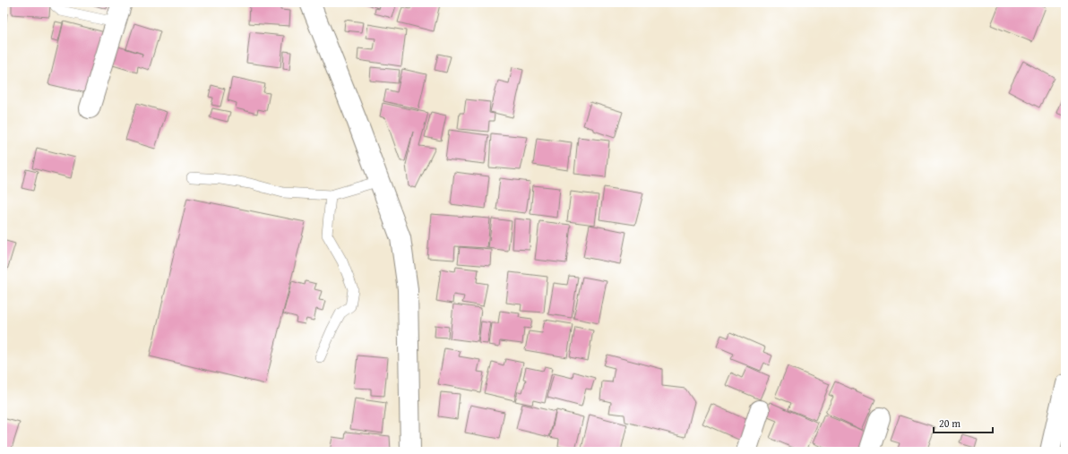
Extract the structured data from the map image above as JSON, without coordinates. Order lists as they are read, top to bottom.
{
  "scale_bar": "20 m"
}
